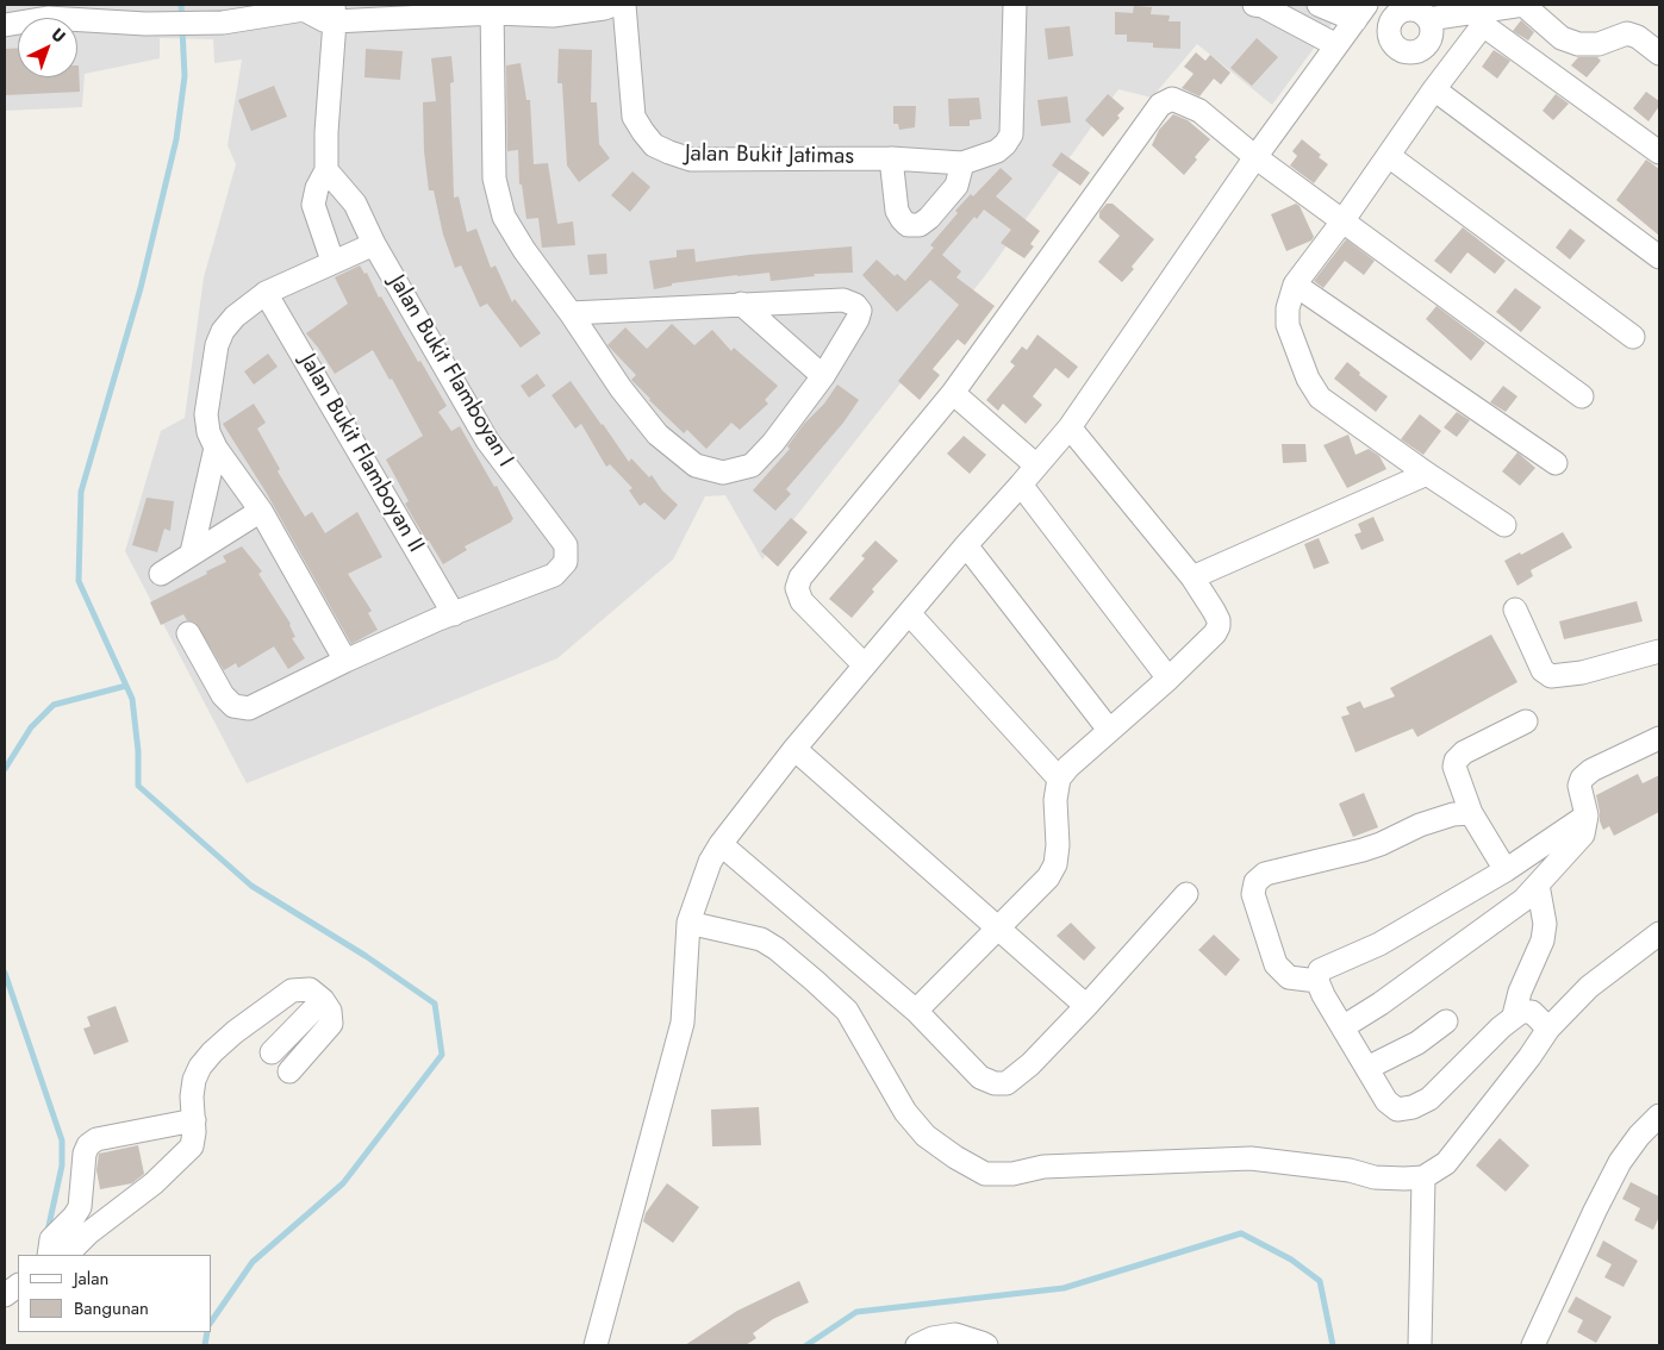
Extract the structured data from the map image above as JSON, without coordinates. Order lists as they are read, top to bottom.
{
  "streets": {
    "street": ["Jalan Bukit Jatimas", "Jalan Bukit Flamboyan I", "Jalan Bukit Flamboyan II"]
  },
  "crossings": [
    ["Jalan Bukit Flamboyan I", "Jalan Bukit Flamboyan II"]
  ],
  "legend": ["Jalan", "Bangunan"],
  "north": "top right"
}
